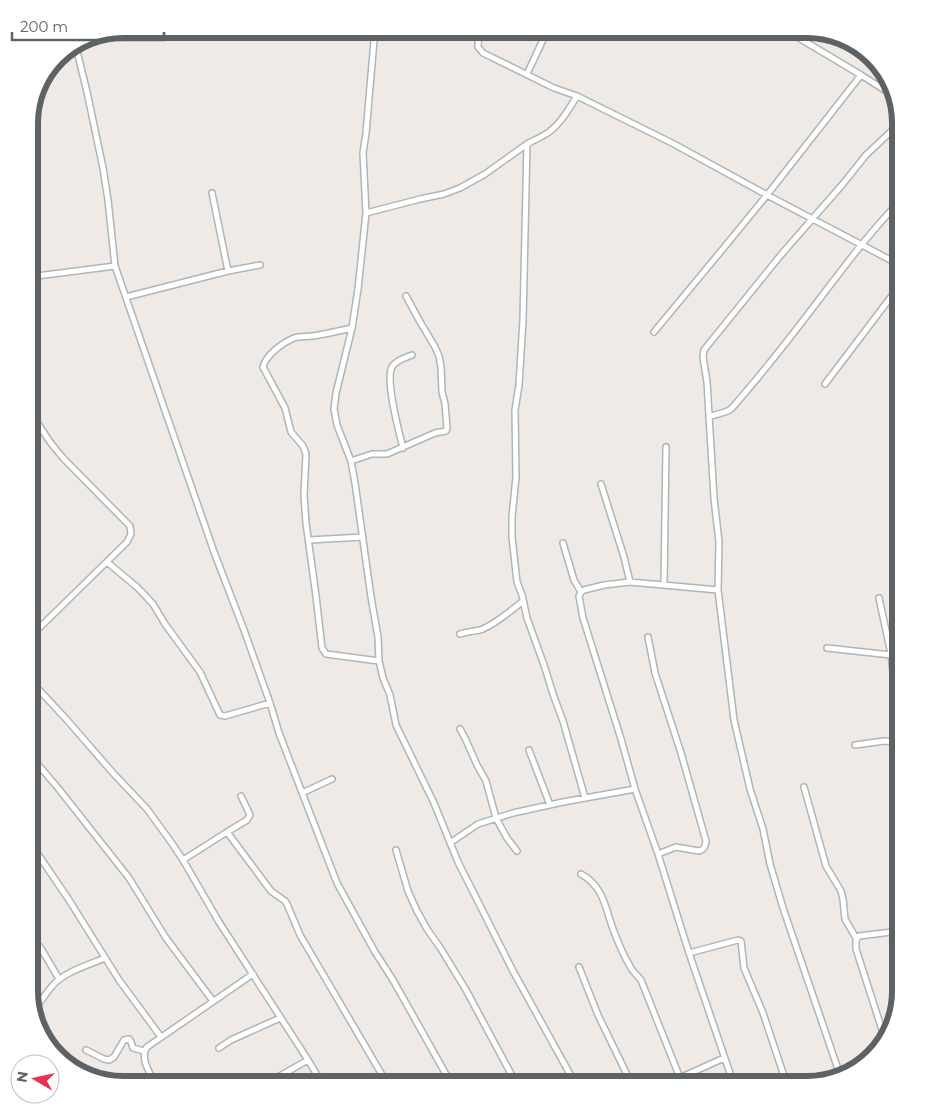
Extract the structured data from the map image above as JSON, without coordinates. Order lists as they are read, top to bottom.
{
  "scale_bar": "200 m",
  "north": "left"
}
